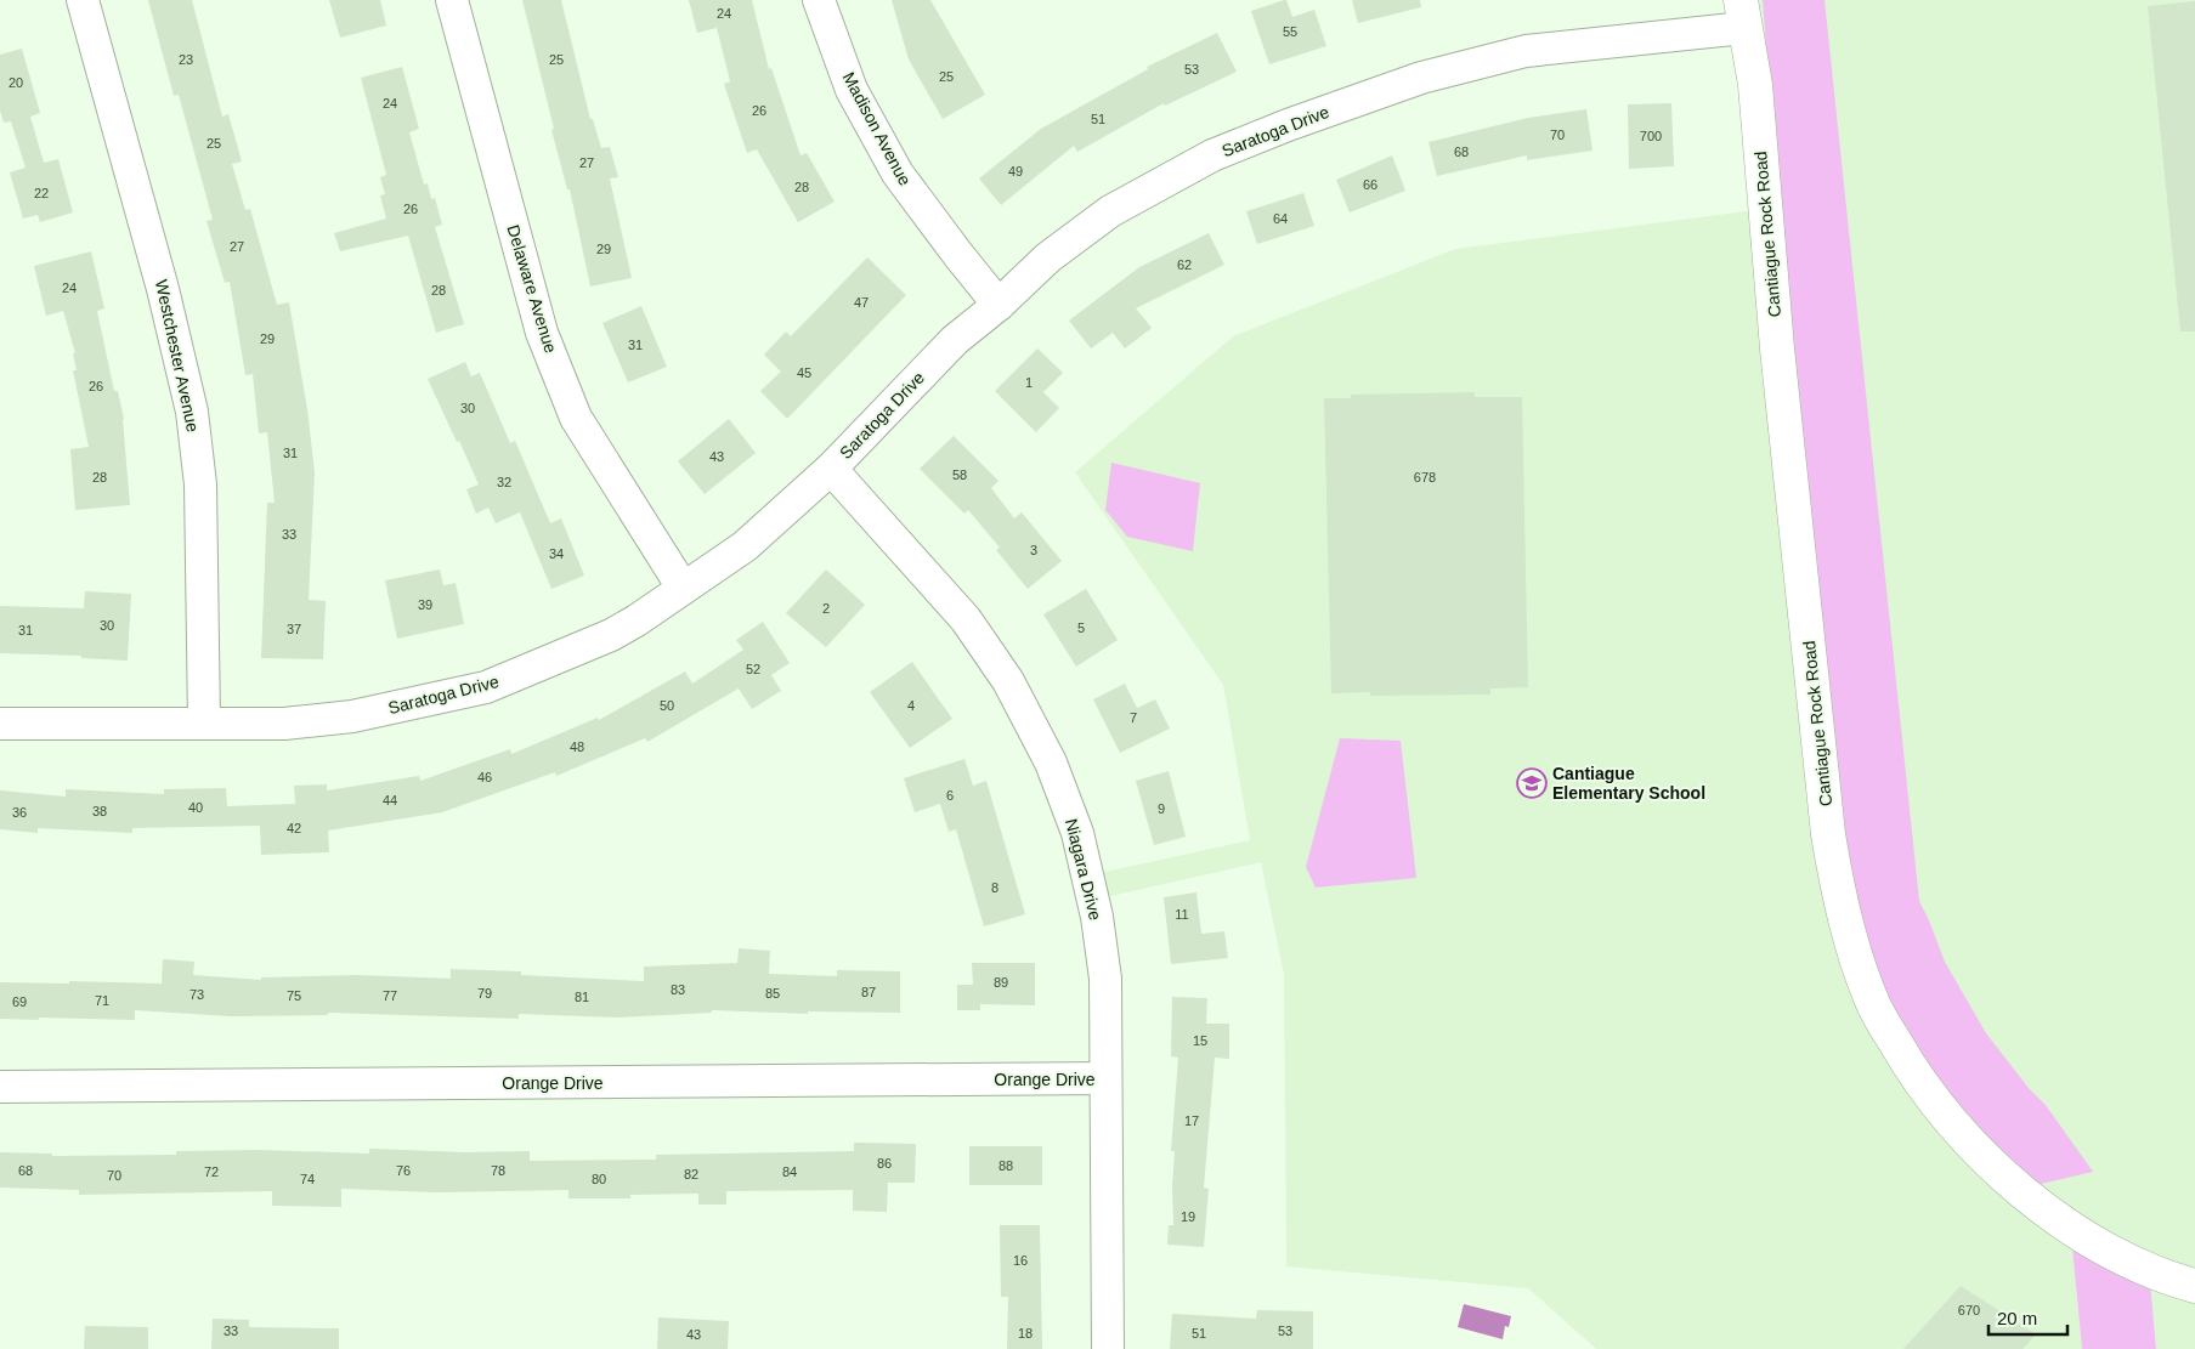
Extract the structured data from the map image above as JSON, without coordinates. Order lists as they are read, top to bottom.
{
  "streets": {
    "main road": ["Cantiague Rock Road"],
    "street": [
      "Madison Avenue",
      "Saratoga Drive",
      "Delaware Avenue",
      "Westchester Avenue",
      "Niagara Drive",
      "Orange Drive"
    ]
  },
  "crossings": [
    ["Madison Avenue", "Saratoga Drive"],
    ["Saratoga Drive", "Cantiague Rock Road"],
    ["Saratoga Drive", "Delaware Avenue"],
    ["Saratoga Drive", "Westchester Avenue"],
    ["Saratoga Drive", "Niagara Drive"],
    ["Niagara Drive", "Orange Drive"]
  ],
  "places": {
    "school or university": ["Cantiague Elementary School"]
  },
  "house_numbers": [
    "24",
    "55",
    "23",
    "25",
    "53",
    "25",
    "20",
    "24",
    "26",
    "51",
    "70",
    "700",
    "25",
    "68",
    "27",
    "49",
    "66",
    "28",
    "22",
    "26",
    "64",
    "27",
    "29",
    "62",
    "24",
    "28",
    "47",
    "29",
    "31",
    "45",
    "1",
    "26",
    "30",
    "31",
    "43",
    "58",
    "28",
    "678",
    "32",
    "33",
    "3",
    "34",
    "39",
    "2",
    "30",
    "5",
    "37",
    "31",
    "52",
    "50",
    "4",
    "7",
    "48",
    "46",
    "6",
    "44",
    "40",
    "9",
    "38",
    "36",
    "42",
    "8",
    "11",
    "89",
    "83",
    "87",
    "79",
    "85",
    "73",
    "75",
    "77",
    "81",
    "71",
    "69",
    "15",
    "17",
    "86",
    "88",
    "68",
    "76",
    "78",
    "72",
    "84",
    "82",
    "70",
    "74",
    "80",
    "19",
    "16",
    "670",
    "33",
    "53",
    "18",
    "51",
    "43"
  ],
  "scale_bar": "20 m"
}
